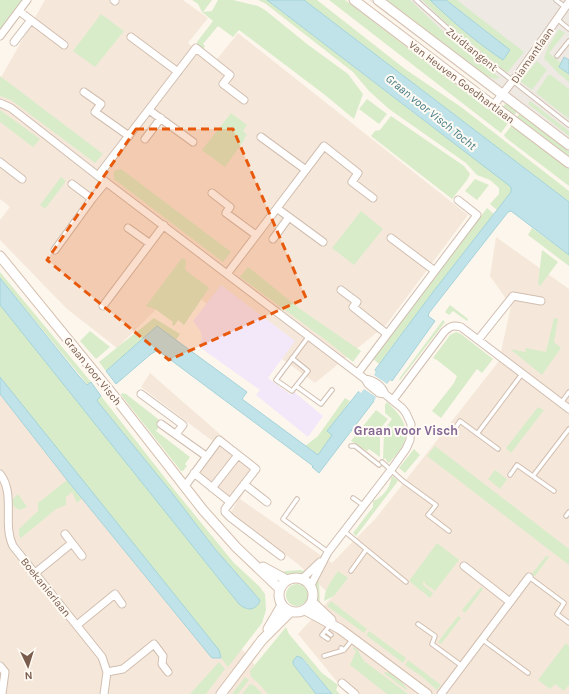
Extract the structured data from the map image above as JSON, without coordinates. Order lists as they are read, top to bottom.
{
  "streets": {
    "street": [
      "Diamantlaan",
      "Van Heuven Goedhartlaan",
      "Graan voor Visch",
      "Boekanierlaan"
    ],
    "lane": ["Zuidtangent"]
  },
  "crossings": [
    ["Zuidtangent", "Diamantlaan"],
    ["Diamantlaan", "Van Heuven Goedhartlaan"]
  ],
  "districts": ["Graan voor Visch"],
  "water": ["Graan voor Visch Tocht"],
  "north": "bottom"
}
